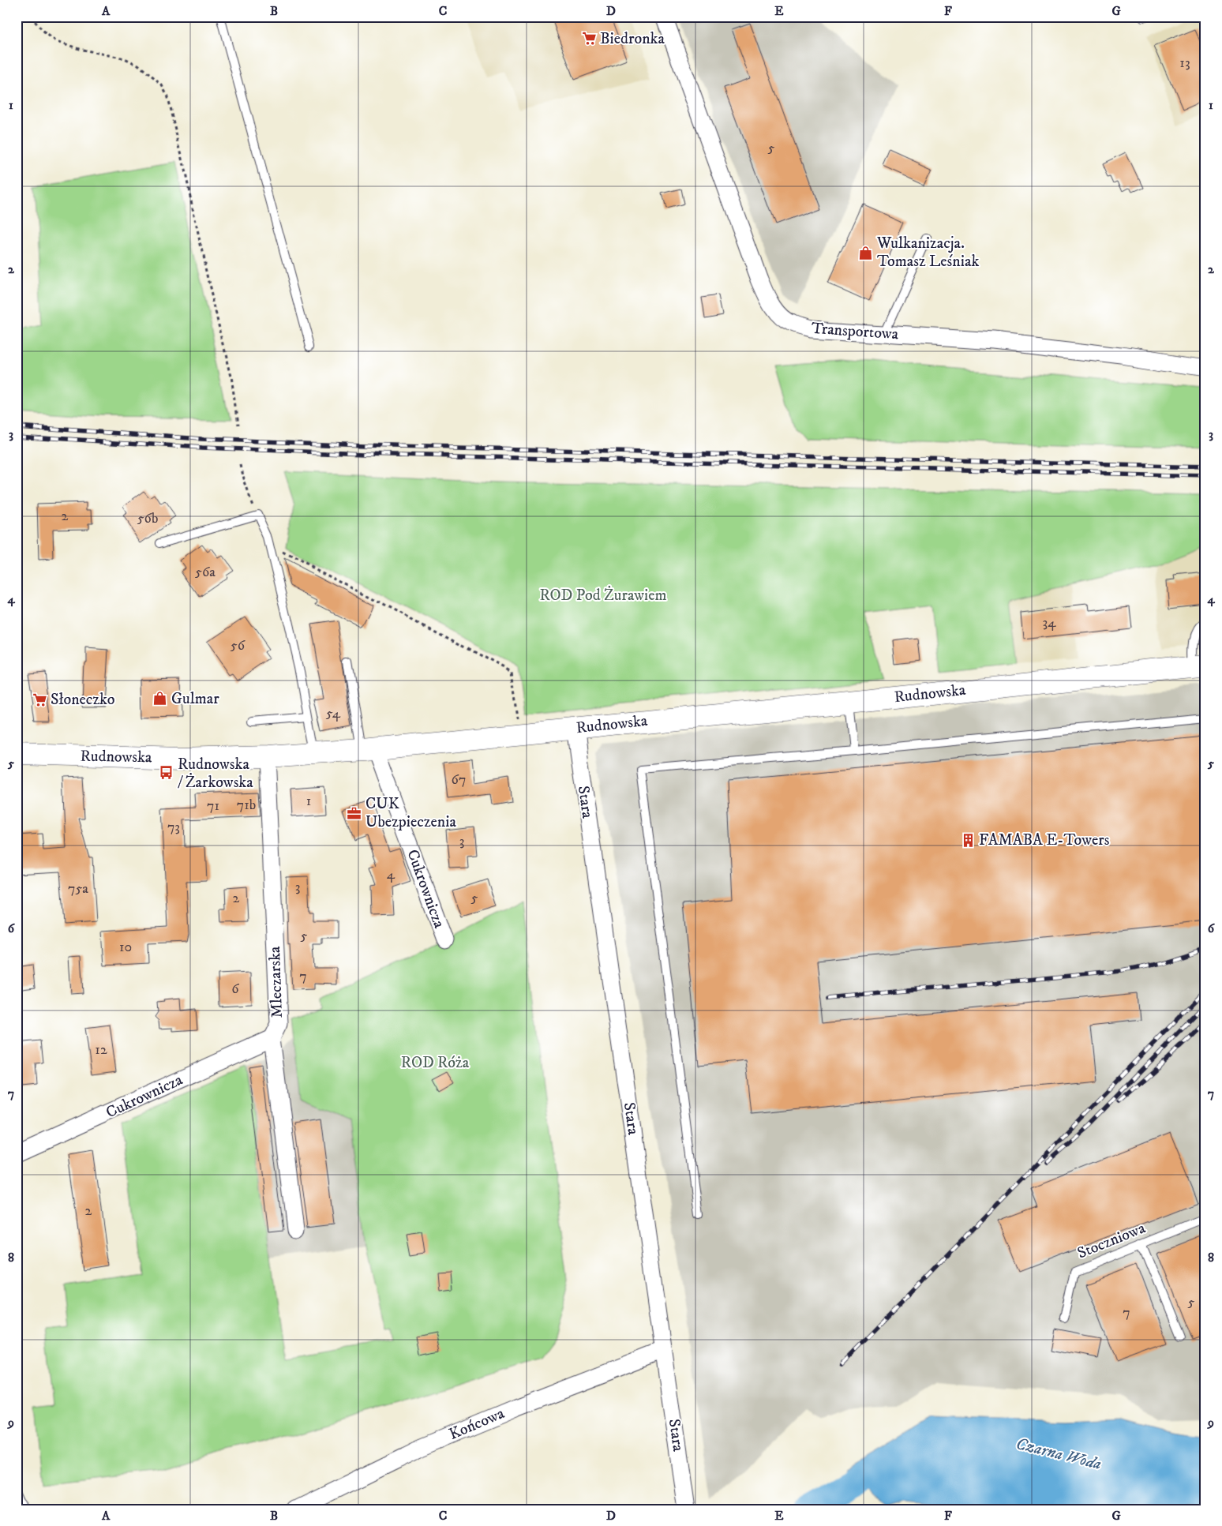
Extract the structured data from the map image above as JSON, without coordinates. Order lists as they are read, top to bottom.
{
  "streets": {
    "main road": ["Rudnowska"],
    "street": [
      "Transportowa",
      "Stara",
      "Cukrownicza",
      "Mleczarska",
      "Końcowa"
    ],
    "lane": ["Stoczniowa"]
  },
  "crossings": [
    ["Rudnowska", "Stara"],
    ["Rudnowska", "Cukrownicza"],
    ["Rudnowska", "Mleczarska"],
    ["Stara", "Końcowa"],
    ["Cukrownicza", "Mleczarska"]
  ],
  "water": ["Czarna Woda"],
  "parks": ["ROD Pod Żurawiem", "ROD Róża"],
  "places": {
    "supermarket": ["Biedronka", "Słoneczko"],
    "shop": ["Wulkanizacja. Tomasz Leśniak", "Gulmar"],
    "bus stop": ["Rudnowska / Żarkowska"],
    "office": ["CUK Ubezpieczenia"],
    "building": ["FAMABA E-Towers"]
  },
  "house_numbers": [
    "13",
    "5",
    "2",
    "56b",
    "56a",
    "34",
    "56",
    "54",
    "67",
    "1",
    "71b",
    "71",
    "73",
    "3",
    "4",
    "3",
    "75a",
    "2",
    "5",
    "5",
    "10",
    "7",
    "6",
    "12",
    "2",
    "5",
    "7"
  ],
  "grid": {
    "columns": [
      "A",
      "B",
      "C",
      "D",
      "E",
      "F",
      "G"
    ],
    "rows": [
      "1",
      "2",
      "3",
      "4",
      "5",
      "6",
      "7",
      "8",
      "9"
    ]
  }
}
